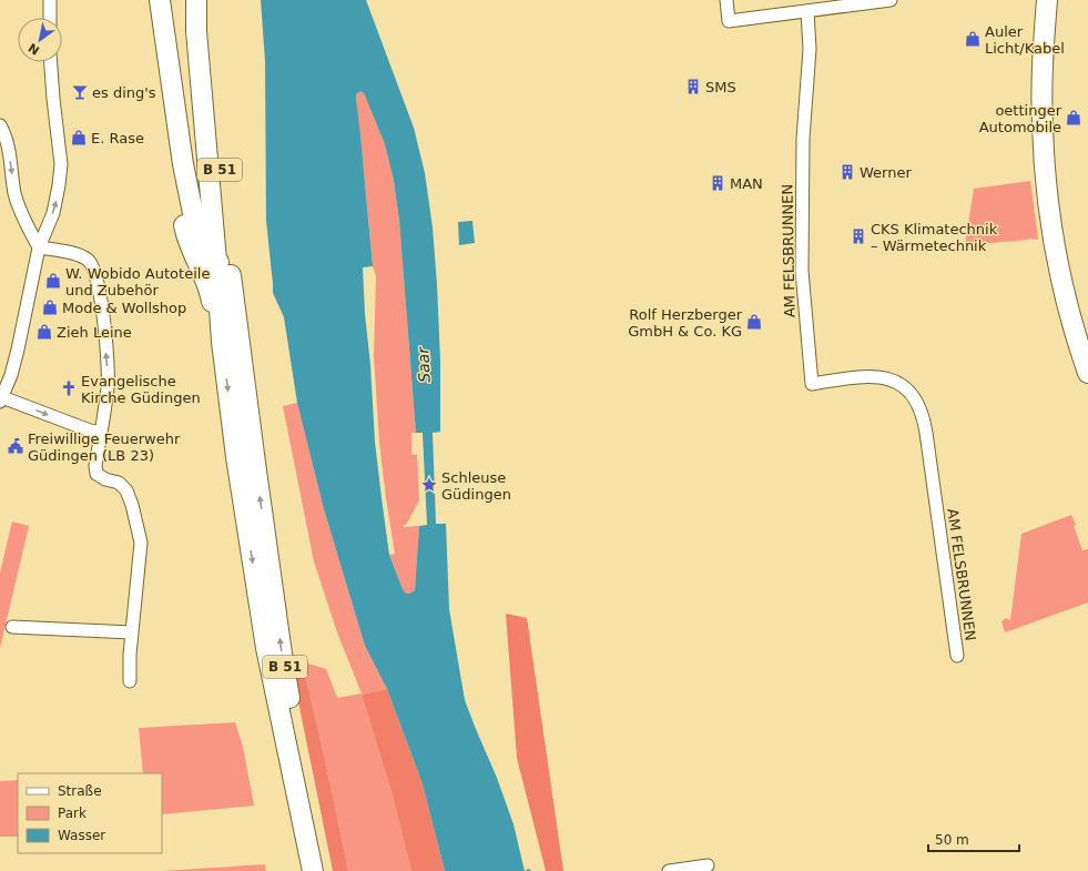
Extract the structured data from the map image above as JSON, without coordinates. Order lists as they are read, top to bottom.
{
  "streets": {
    "main road": ["B 51"],
    "street": ["AM FELSBRUNNEN"]
  },
  "water": ["Saar"],
  "places": {
    "shop": [
      "Auler Licht/Kabel",
      "oettinger Automobile",
      "E. Rase",
      "W. Wobido Autoteile und Zubehör",
      "Mode & Wollshop",
      "Rolf Herzberger GmbH & Co. KG",
      "Zieh Leine"
    ],
    "building": [
      "SMS",
      "Werner",
      "MAN",
      "CKS Klimatechnik – Wärmetechnik"
    ],
    "bar": ["es ding's"],
    "church": ["Evangelische Kirche Güdingen"],
    "public building": ["Freiwillige Feuerwehr Güdingen (LB 23)"],
    "place": ["Schleuse Güdingen"]
  },
  "legend": ["Straße", "Park", "Wasser"],
  "scale_bar": "50 m",
  "north": "bottom left"
}
